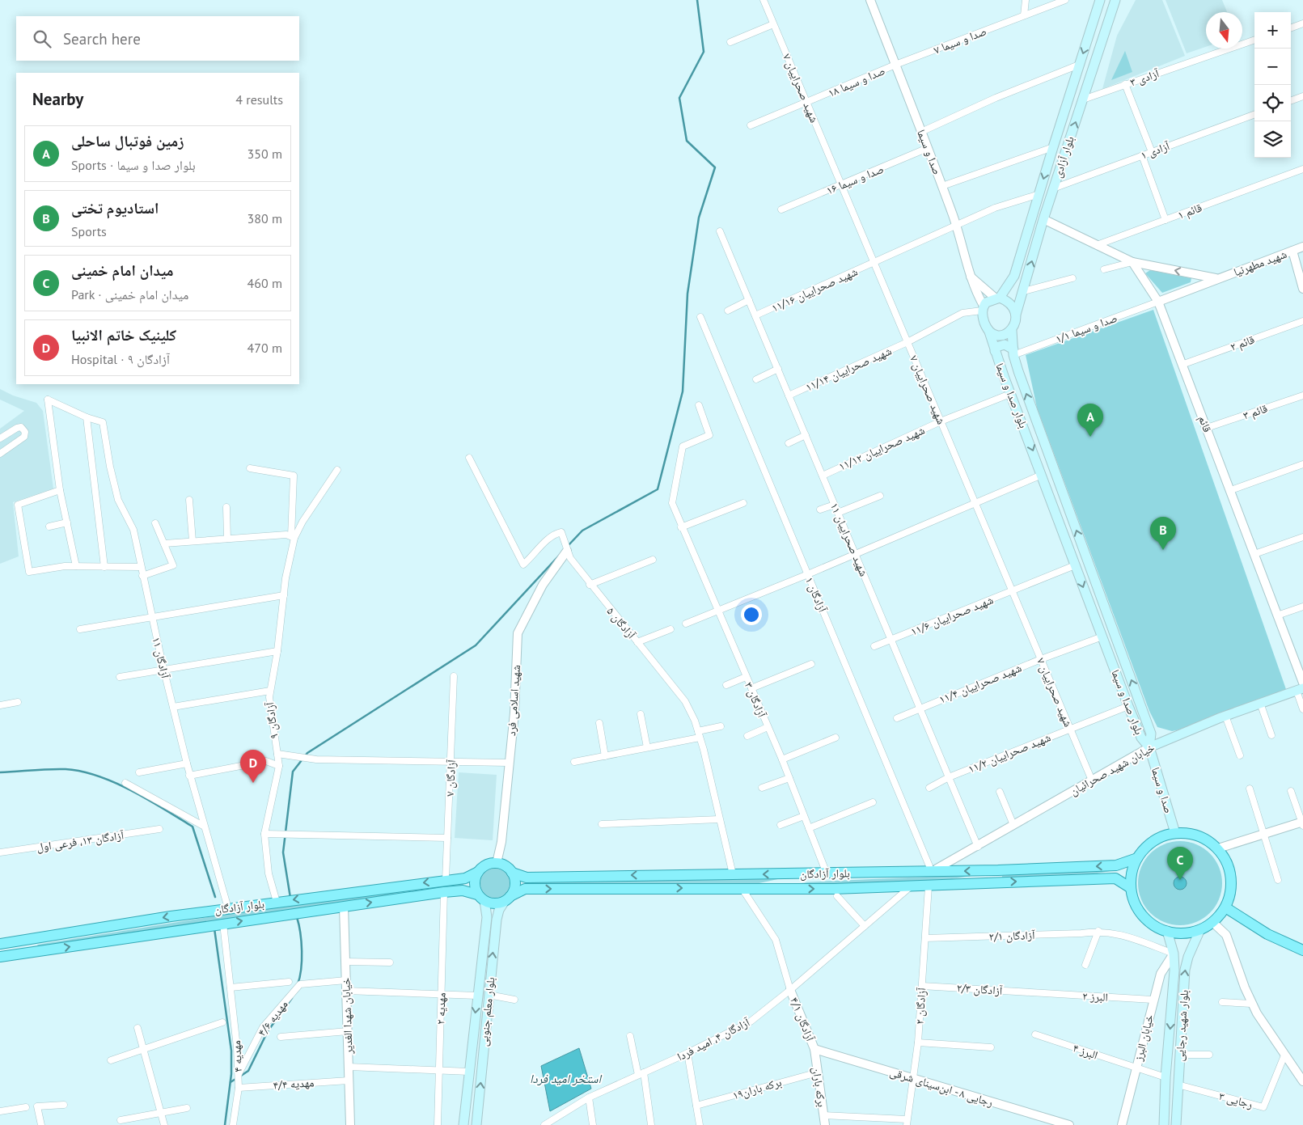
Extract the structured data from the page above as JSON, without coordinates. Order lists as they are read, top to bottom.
{
  "streets": {
    "main road": [
      "صدا و سیما",
      "بلوار آزادی",
      "بلوار صدا و سیما",
      "خیابان شهید صحرائیان",
      "بلوار آزادگان",
      "بلوار معلم جنوبی",
      "بلوار شهید رجایی"
    ],
    "street": [
      "صدا و سیما ۷",
      "آزادی ۳",
      "صدا و سیما ۱۸",
      "شهید صحراییان ۷",
      "آزادی ۱",
      "صدا و سیما ۱۶",
      "قائم ۱",
      "شهید مطهرنیا",
      "شهید صحراییان ۱۱/۱۶",
      "صدا و سیما ۱/۱",
      "قائم ۲",
      "شهید صحراییان ۱۱/۱۴",
      "قائم ۳",
      "قائم",
      "شهید صحراییان ۱۱/۱۲",
      "شهید صحراییان ۱۱",
      "آزادگان ۱",
      "شهید صحراییان ۱۱/۶",
      "آزادگان ۵",
      "آزادگان ۱۱",
      "شهید صحراییان ۱۱/۴",
      "آزادگان ۳",
      "شهید اسلامی فرد",
      "آزادگان ۹",
      "شهید صحراییان ۱۱/۲",
      "آزادگان ۷",
      "آزادگان ۱۳، فرعی اول",
      "آزادگان ۲/۱",
      "آزادگان ۲/۳",
      "البرز ۲",
      "آزادگان ۲",
      "مهدیه ۲",
      "خیابان شهدا الغدیر",
      "مهدیه ۴/۶",
      "آزادگان ۴/۱",
      "خیابان البرز",
      "آزادگان ۴، امید فردا",
      "البرز ۴",
      "مهدیه ۴",
      "مهدیه ۴/۴",
      "برکه باران",
      "رجایی ۸ - ابن‌سینای شرقی",
      "برکه باران۱۹",
      "رجایی ۳"
    ]
  },
  "crossings": [
    ["صدا و سیما ۷", "صدا و سیما ۱۸"],
    ["صدا و سیما ۷", "صدا و سیما"],
    ["آزادی ۳", "بلوار آزادی"],
    ["صدا و سیما ۱۸", "شهید صحراییان ۷"],
    ["صدا و سیما ۱۸", "صدا و سیما"],
    ["شهید صحراییان ۷", "صدا و سیما ۱۶"],
    ["شهید صحراییان ۷", "شهید صحراییان ۱۱/۱۶"],
    ["شهید صحراییان ۷", "شهید صحراییان ۱۱/۱۴"],
    ["شهید صحراییان ۷", "شهید صحراییان ۱۱/۱۲"],
    ["شهید صحراییان ۷", "شهید صحراییان ۱۱/۶"],
    ["شهید صحراییان ۷", "شهید صحراییان ۱۱/۴"],
    ["شهید صحراییان ۷", "شهید صحراییان ۱۱/۲"],
    ["شهید صحراییان ۷", "خیابان شهید صحرائیان"],
    ["آزادی ۱", "بلوار آزادی"],
    ["صدا و سیما", "بلوار آزادی"],
    ["صدا و سیما", "صدا و سیما ۱۶"],
    ["صدا و سیما", "شهید صحراییان ۱۱/۱۶"],
    ["صدا و سیما", "شهید صحراییان ۱۱/۱۴"],
    ["صدا و سیما", "بلوار صدا و سیما"],
    ["صدا و سیما", "خیابان شهید صحرائیان"],
    ["صدا و سیما", "بلوار آزادگان"],
    ["صدا و سیما", "بلوار شهید رجایی"],
    ["بلوار آزادی", "شهید صحراییان ۱۱/۱۶"],
    ["بلوار آزادی", "شهید صحراییان ۱۱/۱۴"],
    ["بلوار آزادی", "بلوار صدا و سیما"],
    ["شهید مطهرنیا", "صدا و سیما ۱/۱"],
    ["شهید مطهرنیا", "قائم"],
    ["شهید صحراییان ۱۱/۱۶", "شهید صحراییان ۱۱"],
    ["صدا و سیما ۱/۱", "بلوار صدا و سیما"],
    ["صدا و سیما ۱/۱", "قائم"],
    ["قائم ۲", "قائم"],
    ["شهید صحراییان ۱۱/۱۴", "بلوار صدا و سیما"],
    ["شهید صحراییان ۱۱/۱۴", "شهید صحراییان ۱۱"],
    ["بلوار صدا و سیما", "شهید صحراییان ۱۱/۱۲"],
    ["بلوار صدا و سیما", "شهید صحراییان ۱۱/۶"],
    ["بلوار صدا و سیما", "شهید صحراییان ۱۱/۴"],
    ["بلوار صدا و سیما", "شهید صحراییان ۱۱/۲"],
    ["بلوار صدا و سیما", "خیابان شهید صحرائیان"],
    ["قائم ۳", "قائم"],
    ["شهید صحراییان ۱۱/۱۲", "شهید صحراییان ۱۱"],
    ["شهید صحراییان ۱۱", "شهید صحراییان ۱۱/۶"],
    ["شهید صحراییان ۱۱", "شهید صحراییان ۱۱/۴"],
    ["شهید صحراییان ۱۱", "شهید صحراییان ۱۱/۲"],
    ["شهید صحراییان ۱۱", "خیابان شهید صحرائیان"],
    ["آزادگان ۱", "خیابان شهید صحرائیان"],
    ["آزادگان ۱", "بلوار آزادگان"],
    ["آزادگان ۵", "شهید اسلامی فرد"],
    ["آزادگان ۵", "بلوار آزادگان"],
    ["آزادگان ۱۱", "بلوار آزادگان"],
    ["آزادگان ۳", "بلوار آزادگان"],
    ["شهید اسلامی فرد", "بلوار آزادگان"],
    ["شهید اسلامی فرد", "بلوار معلم جنوبی"],
    ["آزادگان ۹", "بلوار آزادگان"],
    ["خیابان شهید صحرائیان", "بلوار آزادگان"],
    ["آزادگان ۷", "بلوار آزادگان"],
    ["بلوار آزادگان", "آزادگان ۲"],
    ["بلوار آزادگان", "مهدیه ۲"],
    ["بلوار آزادگان", "بلوار معلم جنوبی"],
    ["بلوار آزادگان", "خیابان شهدا الغدیر"],
    ["بلوار آزادگان", "بلوار شهید رجایی"],
    ["بلوار آزادگان", "آزادگان ۴، امید فردا"],
    ["بلوار آزادگان", "مهدیه ۴"],
    ["آزادگان ۲/۱", "آزادگان ۲"],
    ["آزادگان ۲/۱", "بلوار شهید رجایی"],
    ["آزادگان ۲/۱", "خیابان البرز"],
    ["آزادگان ۲/۳", "البرز ۲"],
    ["آزادگان ۲/۳", "آزادگان ۲"],
    ["البرز ۲", "خیابان البرز"],
    ["آزادگان ۲", "رجایی ۸ - ابن‌سینای شرقی"],
    ["خیابان شهدا الغدیر", "مهدیه ۴/۶"],
    ["خیابان شهدا الغدیر", "مهدیه ۴/۴"],
    ["مهدیه ۴/۶", "مهدیه ۴"],
    ["آزادگان ۴/۱", "آزادگان ۴، امید فردا"],
    ["آزادگان ۴/۱", "برکه باران"],
    ["آزادگان ۴/۱", "رجایی ۸ - ابن‌سینای شرقی"],
    ["بلوار شهید رجایی", "خیابان البرز"],
    ["بلوار شهید رجایی", "البرز ۴"],
    ["بلوار شهید رجایی", "رجایی ۳"],
    ["خیابان البرز", "البرز ۴"],
    ["مهدیه ۴", "مهدیه ۴/۴"],
    ["برکه باران", "رجایی ۸ - ابن‌سینای شرقی"],
    ["برکه باران", "برکه باران۱۹"]
  ],
  "water": ["استخر امید فردا"],
  "north": "bottom",
  "page": {
    "map_buttons": ["+", "−"],
    "search": "Search here",
    "heading": ["Nearby", "4 results"],
    "list": [
      {
        "mark": "A",
        "name": "زمین فوتبال ساحلی",
        "note": "Sports · بلوار صدا و سیما",
        "value": "350 m"
      },
      {
        "mark": "B",
        "name": "استادیوم تختی",
        "note": "Sports",
        "value": "380 m"
      },
      {
        "mark": "C",
        "name": "میدان امام خمینی",
        "note": "Park · میدان امام خمینی",
        "value": "460 m"
      },
      {
        "mark": "D",
        "name": "کلینیک خاتم الانبیا",
        "note": "Hospital · آزادگان ۹",
        "value": "470 m"
      }
    ],
    "pins": [
      "A",
      "B",
      "D",
      "C"
    ]
  }
}
